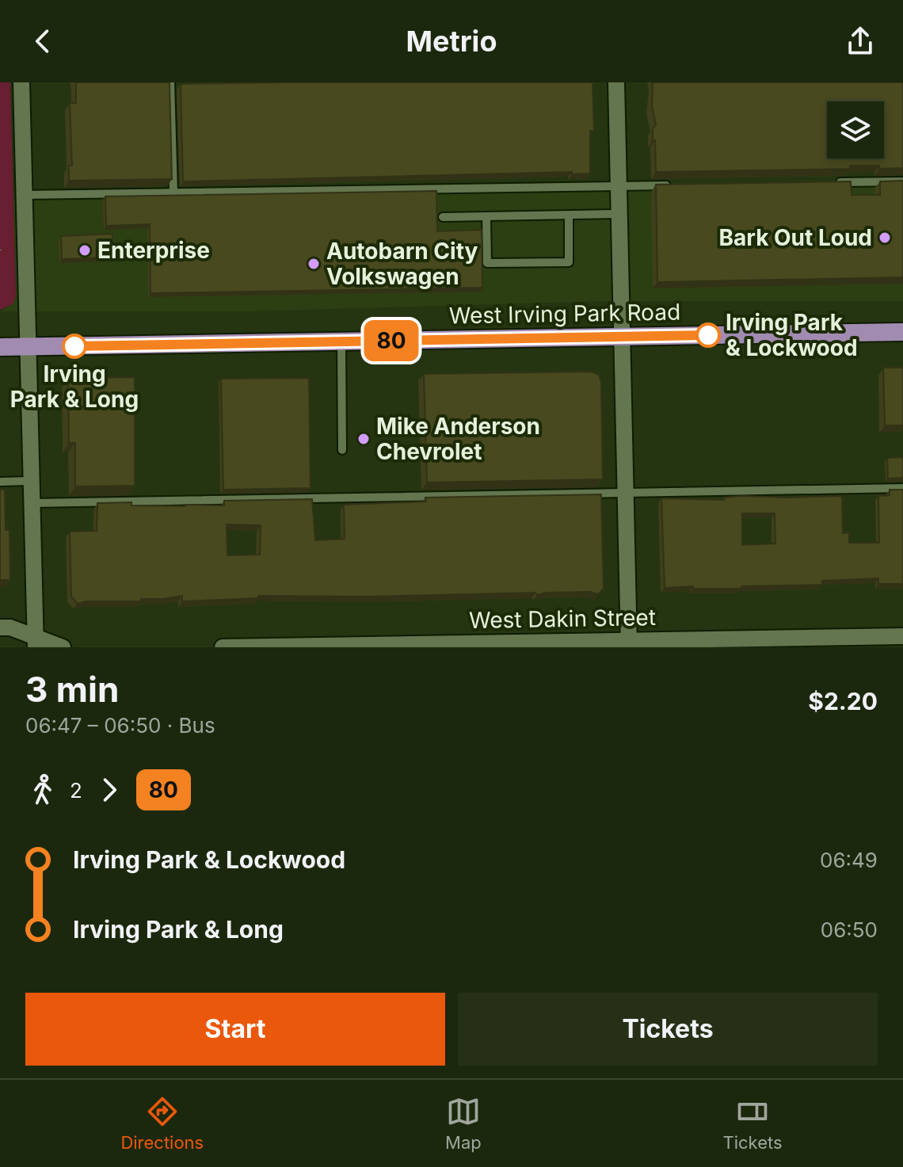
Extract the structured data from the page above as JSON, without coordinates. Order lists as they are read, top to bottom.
{
  "streets": {
    "main road": ["West Irving Park Road"],
    "street": ["West Dakin Street"]
  },
  "places": [
    "Bark Out Loud",
    "Enterprise",
    "Autobarn City Volkswagen",
    "Irving Park & Lockwood",
    "Irving Park & Long",
    "Mike Anderson Chevrolet"
  ],
  "lines": ["bus line 80"],
  "page": {
    "header": "Metrio",
    "on_map": "80",
    "heading": ["3 min", "06:47 – 06:50 · Bus", "$2.20"],
    "legs": ["2", "80"],
    "list": [
      {
        "name": "Irving Park & Lockwood",
        "value": "06:49"
      },
      {
        "name": "Irving Park & Long",
        "value": "06:50"
      }
    ],
    "buttons": ["Start", "Tickets"],
    "tabs": ["Directions", "Map", "Tickets"]
  }
}
